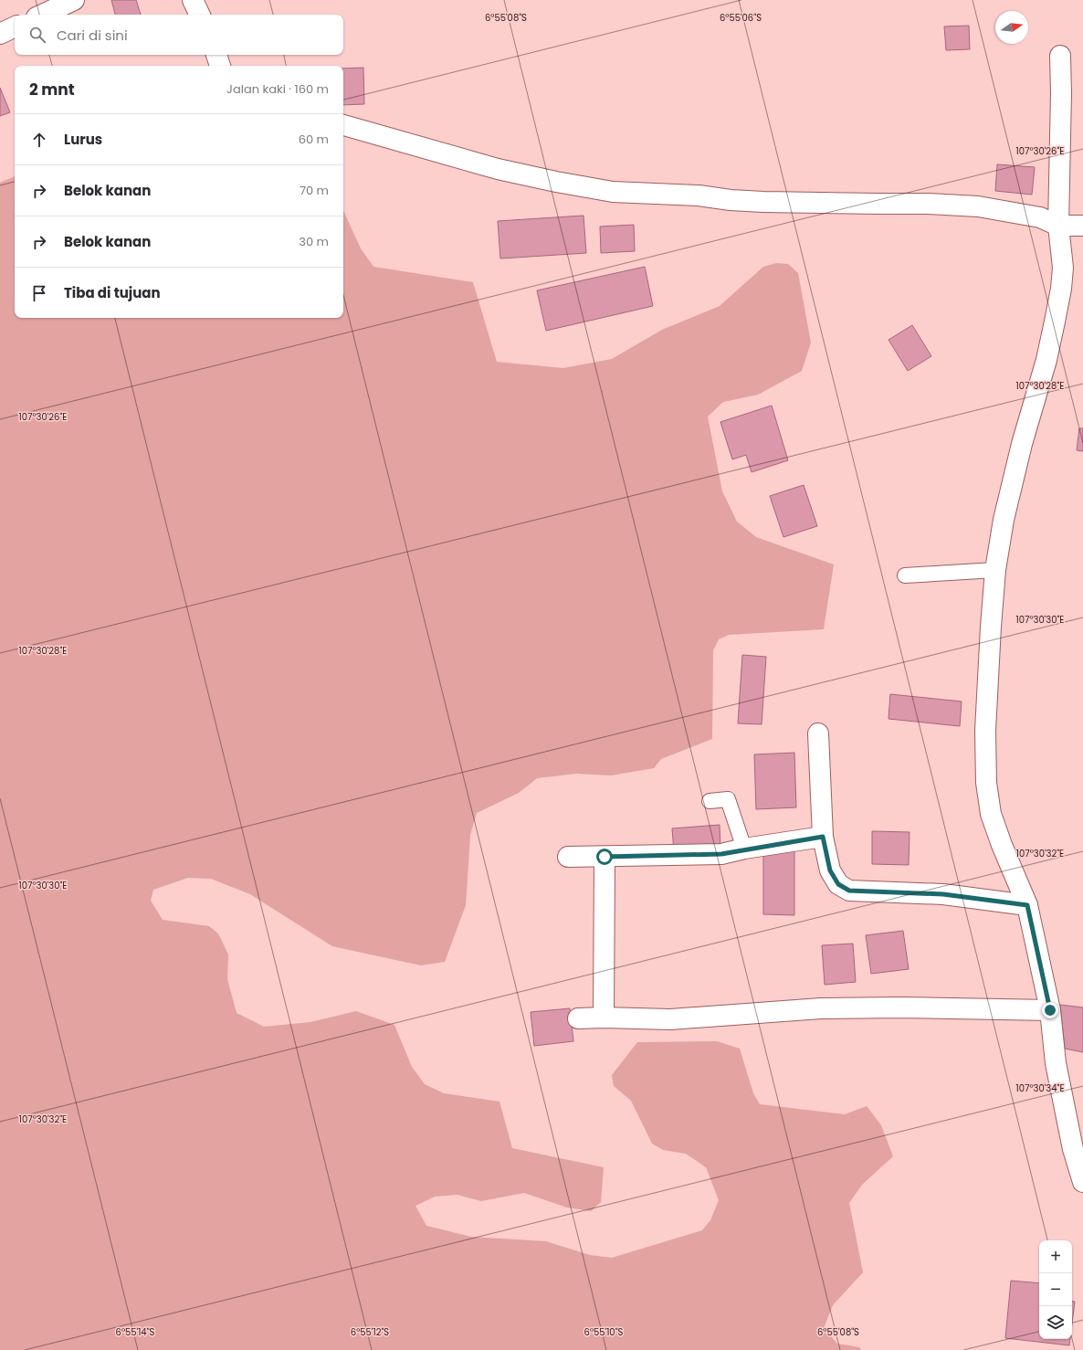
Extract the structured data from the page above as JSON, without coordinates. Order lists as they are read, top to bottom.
{
  "north": "right",
  "page": {
    "search": "Cari di sini",
    "heading": ["2 mnt", "Jalan kaki · 160 m"],
    "list": [
      ["Lurus", "60 m"],
      ["Belok kanan", "70 m"],
      ["Belok kanan", "30 m"],
      "Tiba di tujuan"
    ],
    "map_buttons": ["+", "−"]
  },
  "coordinates": [
    "6°55'08\"S",
    "6°55'06\"S",
    "107°30'26\"E",
    "107°30'28\"E",
    "107°30'30\"E",
    "107°30'32\"E",
    "107°30'34\"E",
    "6°55'14\"S",
    "6°55'12\"S",
    "6°55'10\"S"
  ]
}
